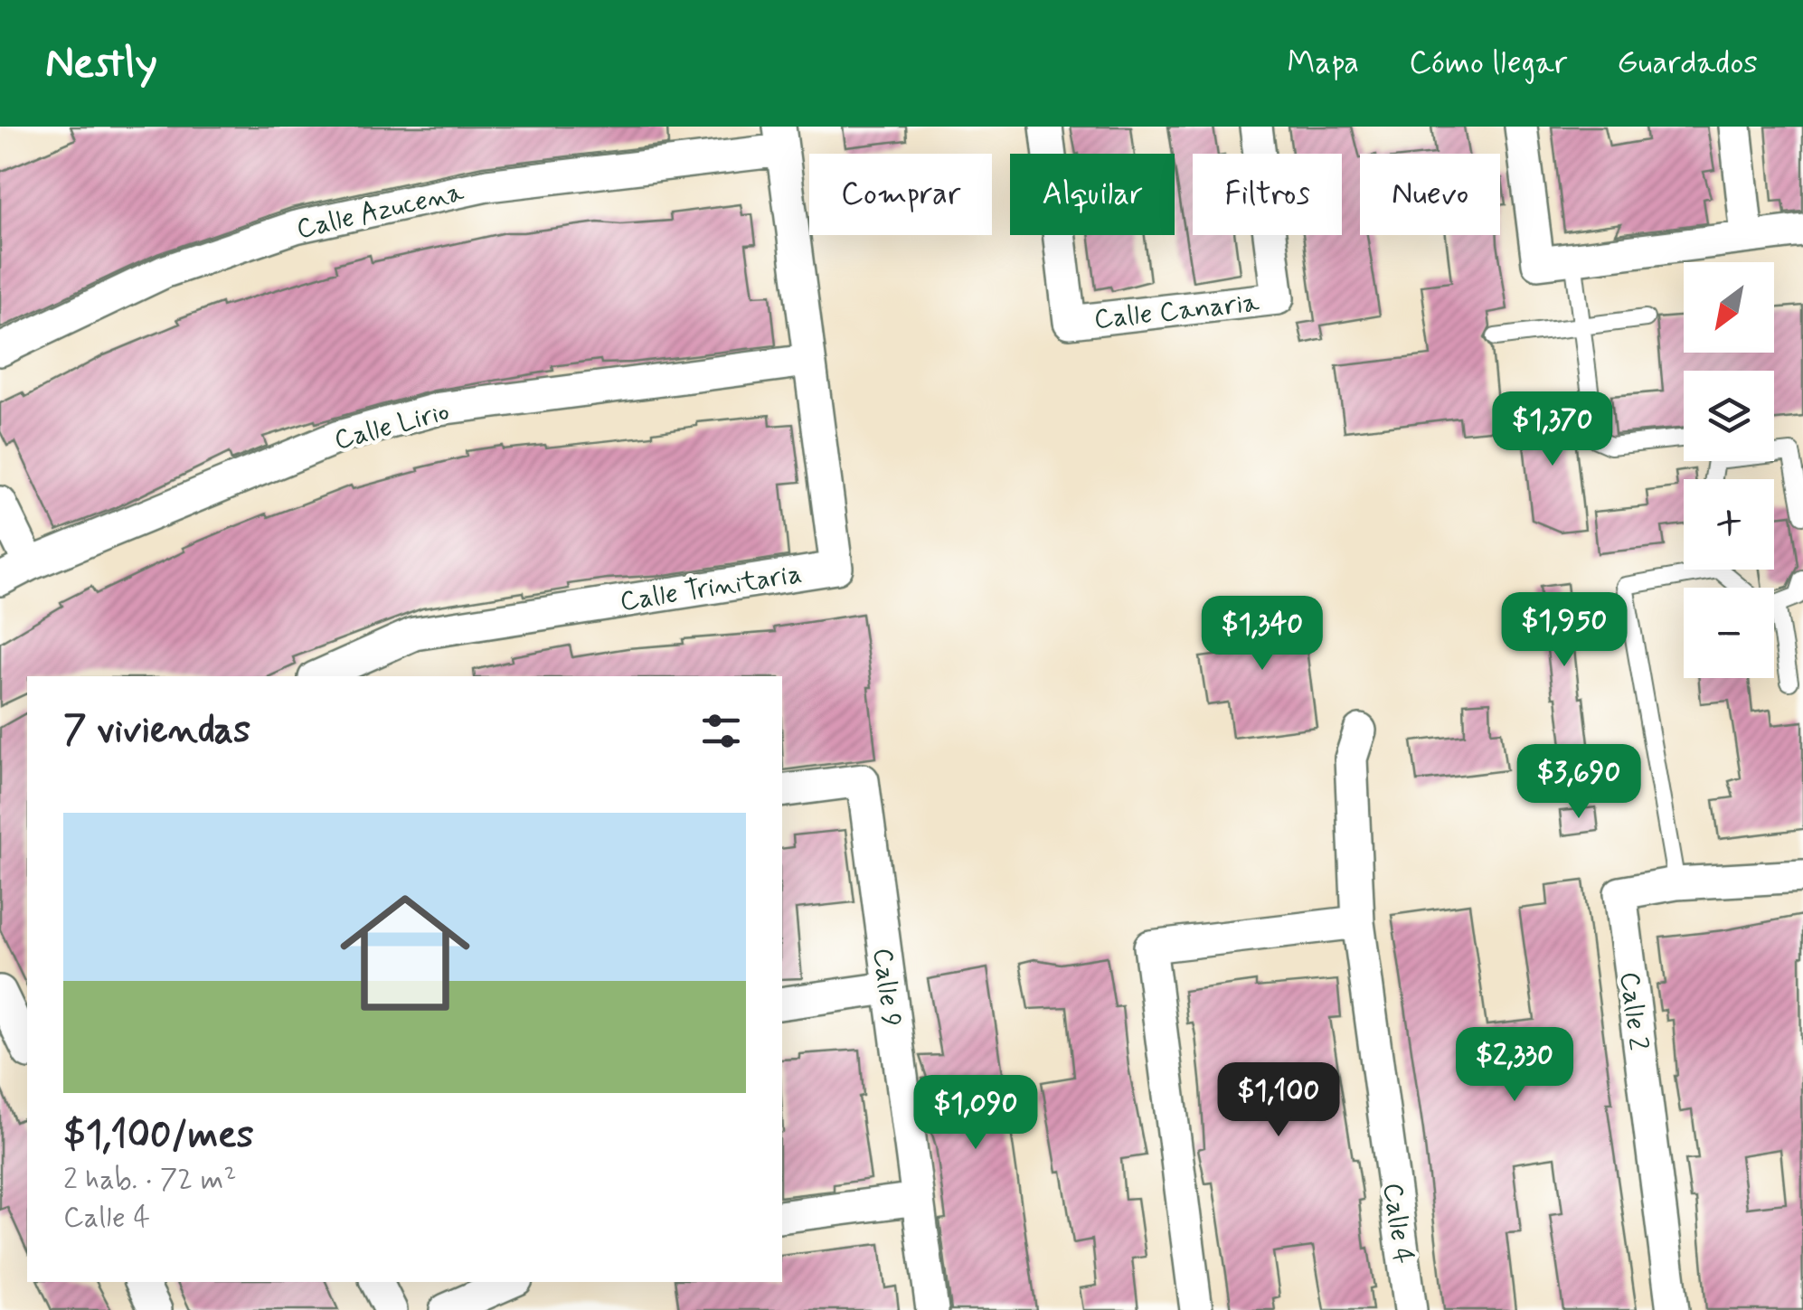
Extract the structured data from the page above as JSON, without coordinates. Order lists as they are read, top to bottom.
{
  "streets": {
    "street": [
      "Calle Azucena",
      "Calle Canaria",
      "Calle Lirio",
      "Calle Trinitaria",
      "Calle 9",
      "Calle 2",
      "Calle 4"
    ]
  },
  "crossings": [
    ["Calle Azucena", "Calle Trinitaria"],
    ["Calle Lirio", "Calle Trinitaria"]
  ],
  "north": "bottom left",
  "page": {
    "header": "Nestly",
    "nav": ["Mapa", "Cómo llegar", "Guardados"],
    "chip": [
      "Comprar",
      "Alquilar",
      "Filtros",
      "Nuevo"
    ],
    "map_buttons": ["+", "−"],
    "price": [
      "$1,370",
      "$1,950",
      "$1,340",
      "$3,690",
      "$2,330",
      "$1,100",
      "$1,090"
    ],
    "heading": "7 viviendas",
    "list": [
      {
        "name": "$1,100/mes",
        "note": "2 hab. · 72 m² · Calle 4"
      }
    ]
  }
}
